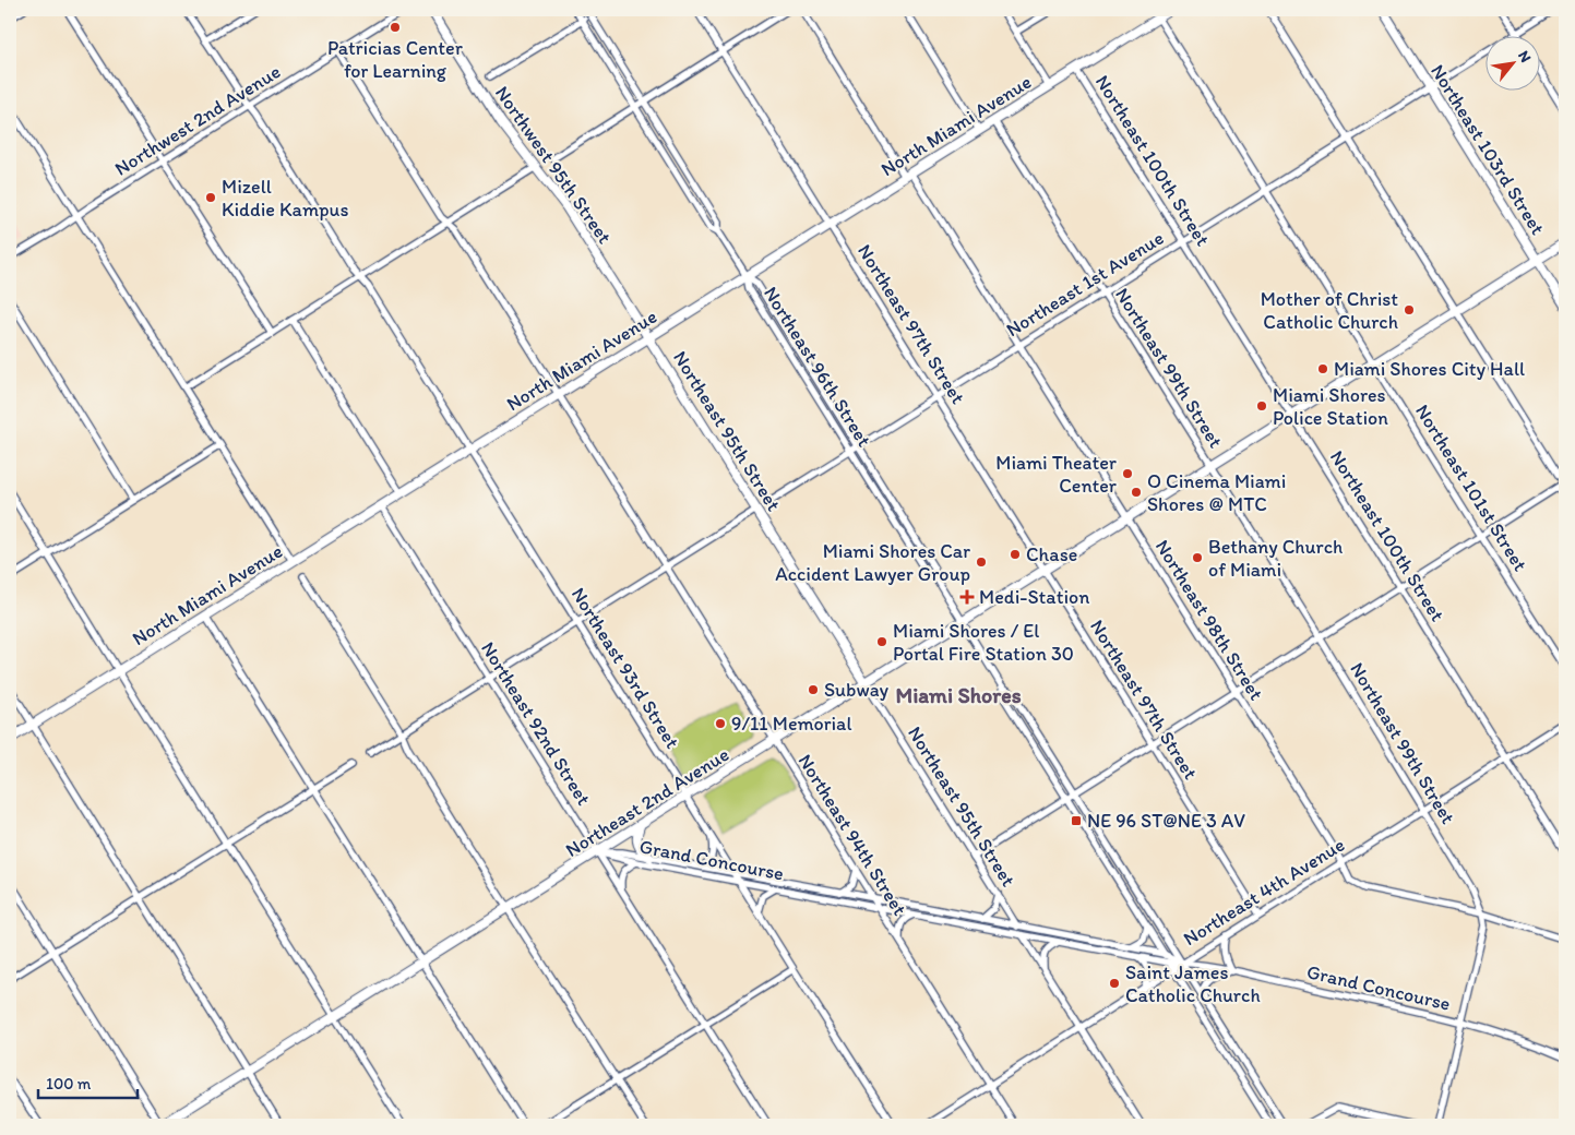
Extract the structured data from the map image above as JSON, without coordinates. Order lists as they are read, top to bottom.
{
  "streets": {
    "main road": [
      "North Miami Avenue",
      "Northeast 103rd Street",
      "Northwest 95th Street",
      "Northeast 95th Street",
      "Northeast 2nd Avenue"
    ],
    "street": [
      "Northwest 2nd Avenue",
      "Northeast 100th Street",
      "Northeast 1st Avenue",
      "Northeast 97th Street",
      "Northeast 96th Street",
      "Northeast 99th Street",
      "Northeast 101st Street",
      "Northeast 98th Street",
      "Northeast 93rd Street",
      "Northeast 92nd Street",
      "Northeast 94th Street",
      "Grand Concourse",
      "Northeast 4th Avenue"
    ]
  },
  "crossings": [
    ["Northwest 2nd Avenue", "Northeast 93rd Street"],
    ["Northwest 2nd Avenue", "Northeast 94th Street"],
    ["North Miami Avenue", "Northeast 100th Street"],
    ["North Miami Avenue", "Northwest 95th Street"],
    ["North Miami Avenue", "Northeast 97th Street"],
    ["North Miami Avenue", "Northeast 96th Street"],
    ["North Miami Avenue", "Northeast 99th Street"],
    ["North Miami Avenue", "Northeast 95th Street"],
    ["North Miami Avenue", "Northeast 101st Street"],
    ["North Miami Avenue", "Northeast 98th Street"],
    ["North Miami Avenue", "Northeast 93rd Street"],
    ["North Miami Avenue", "Northeast 92nd Street"],
    ["North Miami Avenue", "Northeast 94th Street"],
    ["Northeast 103rd Street", "Northeast 1st Avenue"],
    ["Northeast 103rd Street", "Northeast 2nd Avenue"],
    ["Northeast 100th Street", "Northeast 1st Avenue"],
    ["Northeast 100th Street", "Northeast 2nd Avenue"],
    ["Northeast 100th Street", "Northeast 4th Avenue"],
    ["Northwest 95th Street", "Northeast 95th Street"],
    ["Northeast 1st Avenue", "Northeast 97th Street"],
    ["Northeast 1st Avenue", "Northeast 96th Street"],
    ["Northeast 1st Avenue", "Northeast 99th Street"],
    ["Northeast 1st Avenue", "Northeast 101st Street"],
    ["Northeast 1st Avenue", "Northeast 98th Street"],
    ["Northeast 97th Street", "Northeast 2nd Avenue"],
    ["Northeast 97th Street", "Northeast 4th Avenue"],
    ["Northeast 96th Street", "Northeast 2nd Avenue"],
    ["Northeast 96th Street", "Grand Concourse"],
    ["Northeast 96th Street", "Northeast 4th Avenue"],
    ["Northeast 99th Street", "Northeast 98th Street"],
    ["Northeast 99th Street", "Northeast 2nd Avenue"],
    ["Northeast 99th Street", "Northeast 4th Avenue"],
    ["Northeast 95th Street", "Northeast 2nd Avenue"],
    ["Northeast 95th Street", "Grand Concourse"],
    ["Northeast 95th Street", "Northeast 4th Avenue"],
    ["Northeast 101st Street", "Northeast 2nd Avenue"],
    ["Northeast 98th Street", "Northeast 2nd Avenue"],
    ["Northeast 98th Street", "Northeast 4th Avenue"],
    ["Northeast 93rd Street", "Northeast 2nd Avenue"],
    ["Northeast 93rd Street", "Grand Concourse"],
    ["Northeast 92nd Street", "Northeast 2nd Avenue"],
    ["Northeast 92nd Street", "Grand Concourse"],
    ["Northeast 2nd Avenue", "Northeast 94th Street"],
    ["Northeast 2nd Avenue", "Grand Concourse"],
    ["Northeast 94th Street", "Grand Concourse"],
    ["Northeast 94th Street", "Northeast 4th Avenue"],
    ["Grand Concourse", "Northeast 4th Avenue"]
  ],
  "districts": ["Miami Shores"],
  "places": {
    "other": [
      "Patricias Center for Learning",
      "Mizell Kiddie Kampus",
      "Mother of Christ Catholic Church",
      "Miami Shores City Hall",
      "Miami Shores Police Station",
      "Miami Theater Center",
      "O Cinema Miami Shores @ MTC",
      "Chase",
      "Bethany Church of Miami",
      "Miami Shores Car Accident Lawyer Group",
      "Miami Shores / El Portal Fire Station 30",
      "Subway",
      "9/11 Memorial",
      "Saint James Catholic Church"
    ],
    "health": ["Medi-Station"],
    "transit": ["NE 96 ST@NE 3 AV"]
  },
  "scale_bar": "100 m",
  "north": "top right"
}
